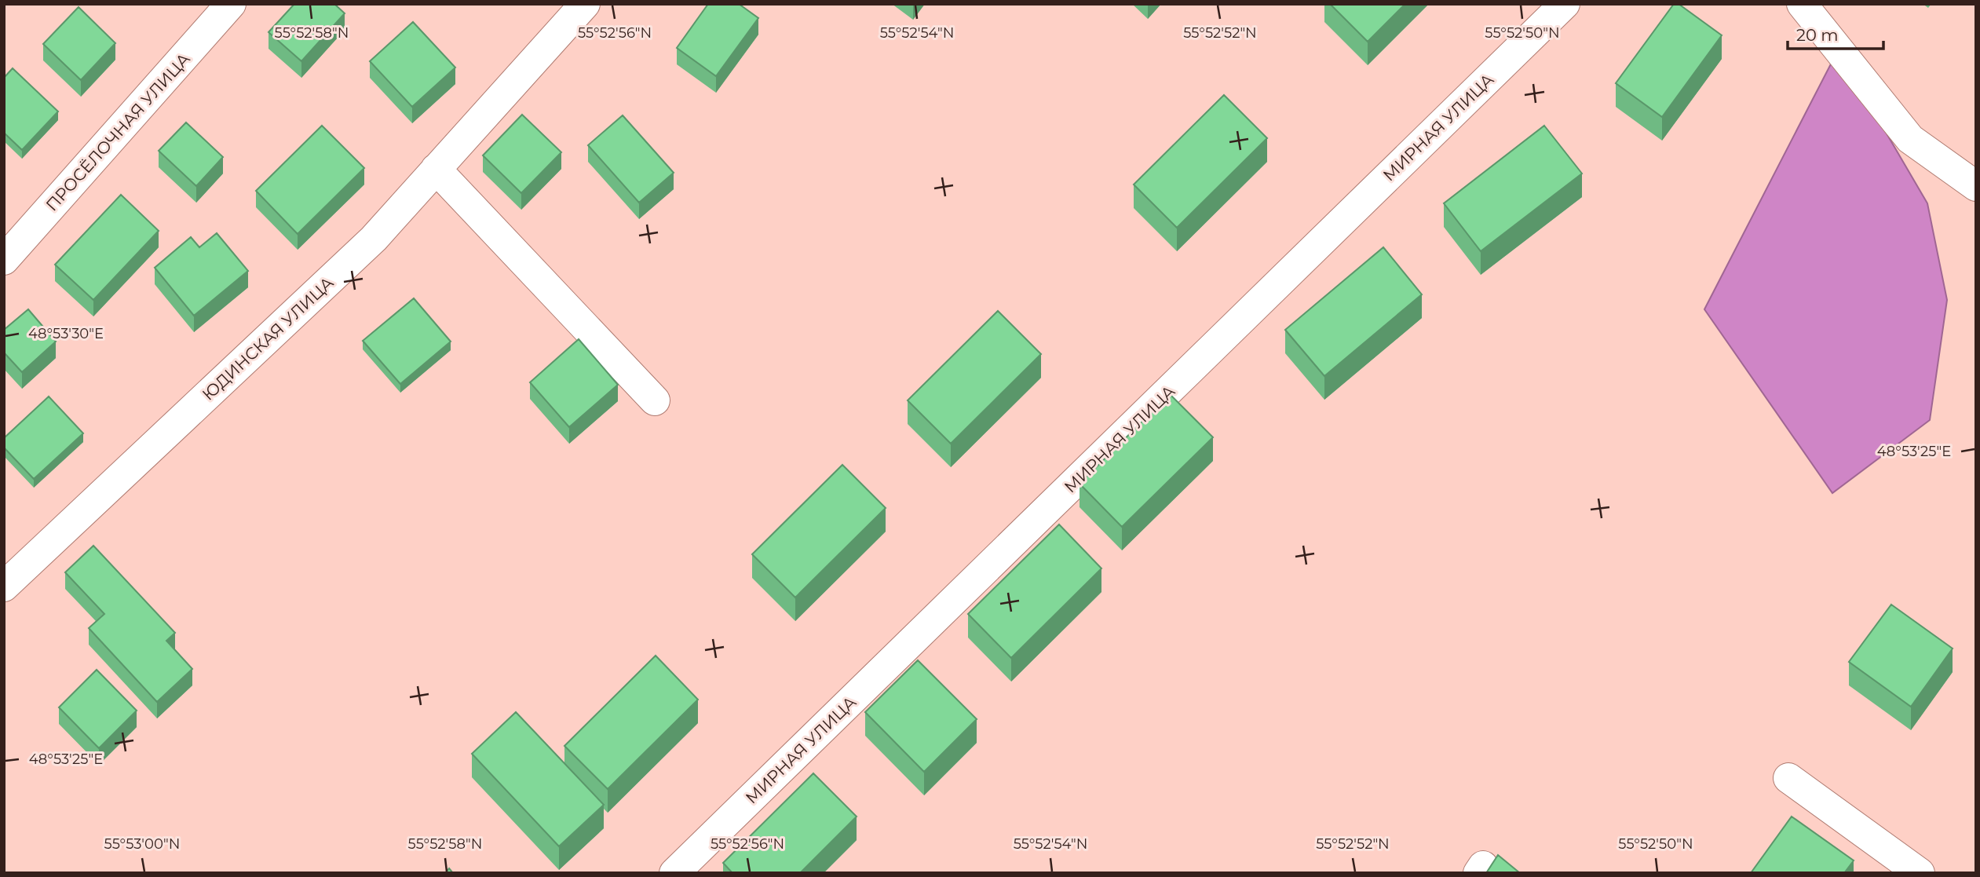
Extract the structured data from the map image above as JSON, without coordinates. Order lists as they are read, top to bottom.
{
  "streets": {
    "street": ["МИРНАЯ УЛИЦА", "ПРОСЁЛОЧНАЯ УЛИЦА", "ЮДИНСКАЯ УЛИЦА"]
  },
  "scale_bar": "20 m",
  "coordinates": [
    "55°52'58\"N",
    "55°52'56\"N",
    "55°52'54\"N",
    "55°52'52\"N",
    "55°52'50\"N",
    "48°53'30\"E",
    "48°53'25\"E",
    "55°53'00\"N"
  ]
}
